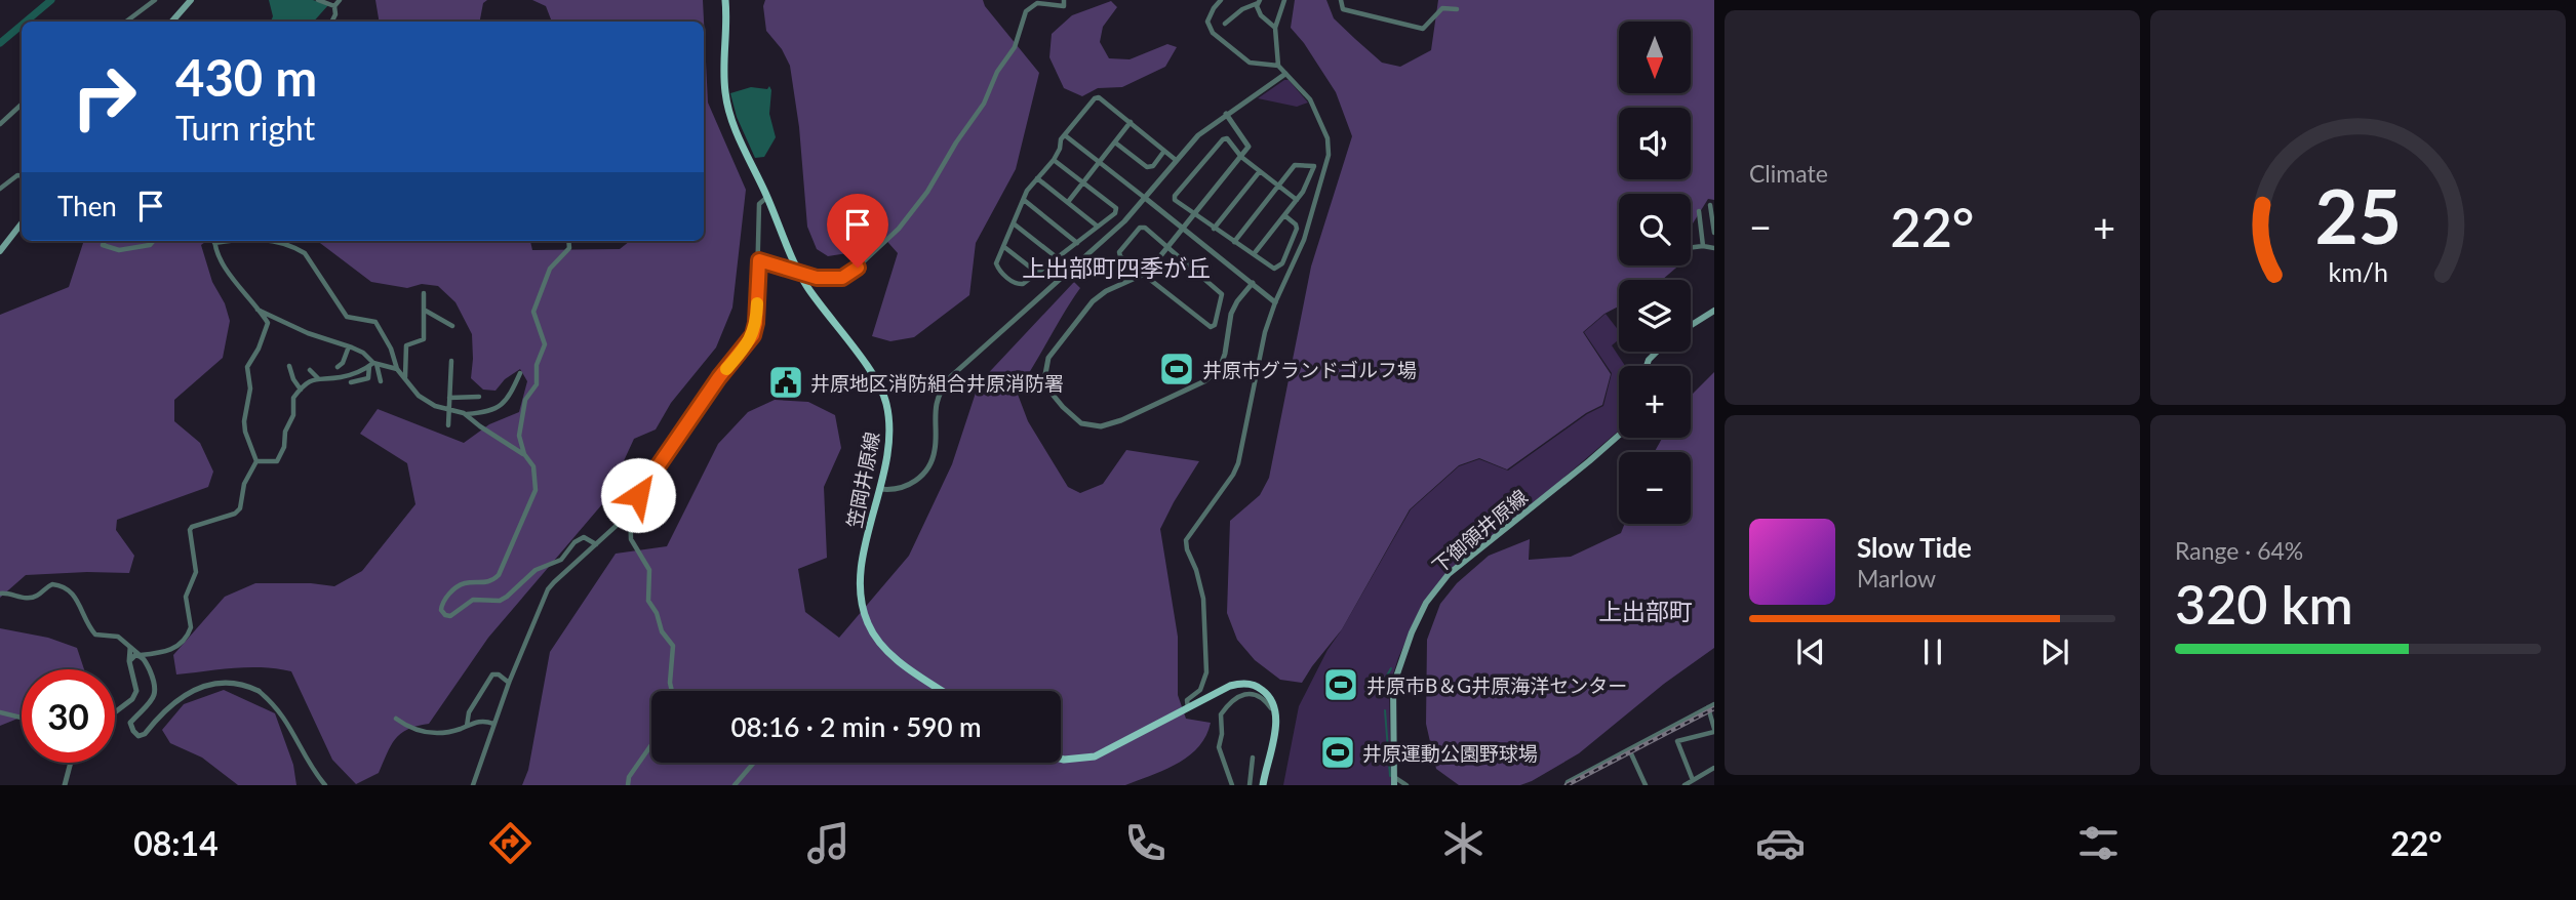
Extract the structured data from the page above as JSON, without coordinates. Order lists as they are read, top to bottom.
{
  "streets": {
    "main road": ["笠岡井原線", "下御領井原線"]
  },
  "districts": ["上出部町四季が丘", "上出部町"],
  "places": {
    "sports": ["井原市グランドゴルフ場", "井原市B＆G井原海洋センター", "井原運動公園野球場"],
    "public building": ["井原地区消防組合井原消防署"]
  },
  "north": "bottom",
  "page": {
    "tile": [
      "Climate",
      ["Range · 64%", "320 km"]
    ],
    "map_buttons": ["+", "−"],
    "turn": ["430 m", "Turn right"],
    "then": "Then",
    "heat": ["−", "22°", "+"],
    "song": ["Slow Tide", "Marlow"],
    "limit": "30",
    "trip": "08:16 · 2 min · 590 m",
    "tabs": ["08:14", "22°"],
    "gauge": ["25", "km/h"]
  }
}
